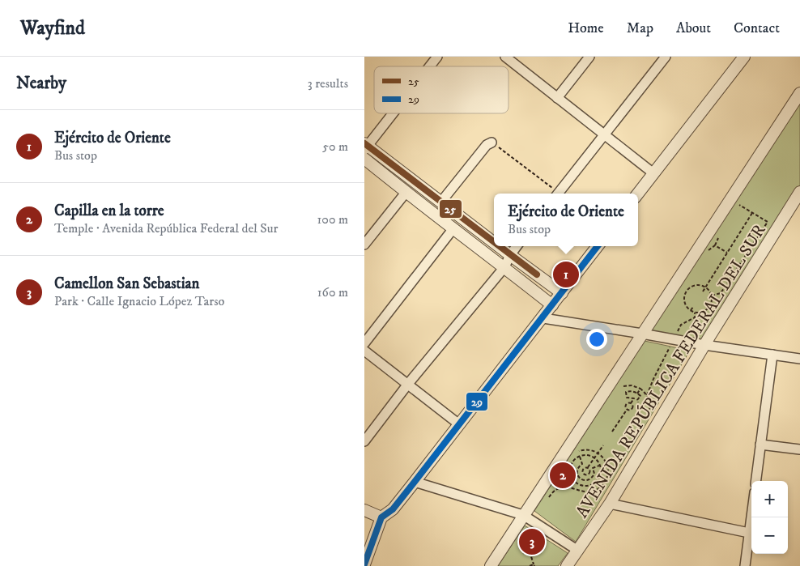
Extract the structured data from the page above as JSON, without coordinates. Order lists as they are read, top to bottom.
{
  "streets": {
    "street": ["AVENIDA REPÚBLICA FEDERAL DEL SUR"]
  },
  "lines": ["transit line 25", "transit line 29"],
  "legend": ["25", "29"],
  "page": {
    "header": "Wayfind",
    "nav": [
      "Home",
      "Map",
      "About",
      "Contact"
    ],
    "heading": ["Nearby", "3 results"],
    "list": [
      {
        "mark": "1",
        "name": "Ejército de Oriente",
        "note": "Bus stop",
        "value": "50 m"
      },
      {
        "mark": "2",
        "name": "Capilla en la torre",
        "note": "Temple · Avenida República Federal del Sur",
        "value": "100 m"
      },
      {
        "mark": "3",
        "name": "Camellon San Sebastian",
        "note": "Park · Calle Ignacio López Tarso",
        "value": "160 m"
      }
    ],
    "popup": ["Ejército de Oriente", "Bus stop"],
    "pins": ["1", "2", "3"],
    "map_buttons": ["+", "−"]
  }
}
